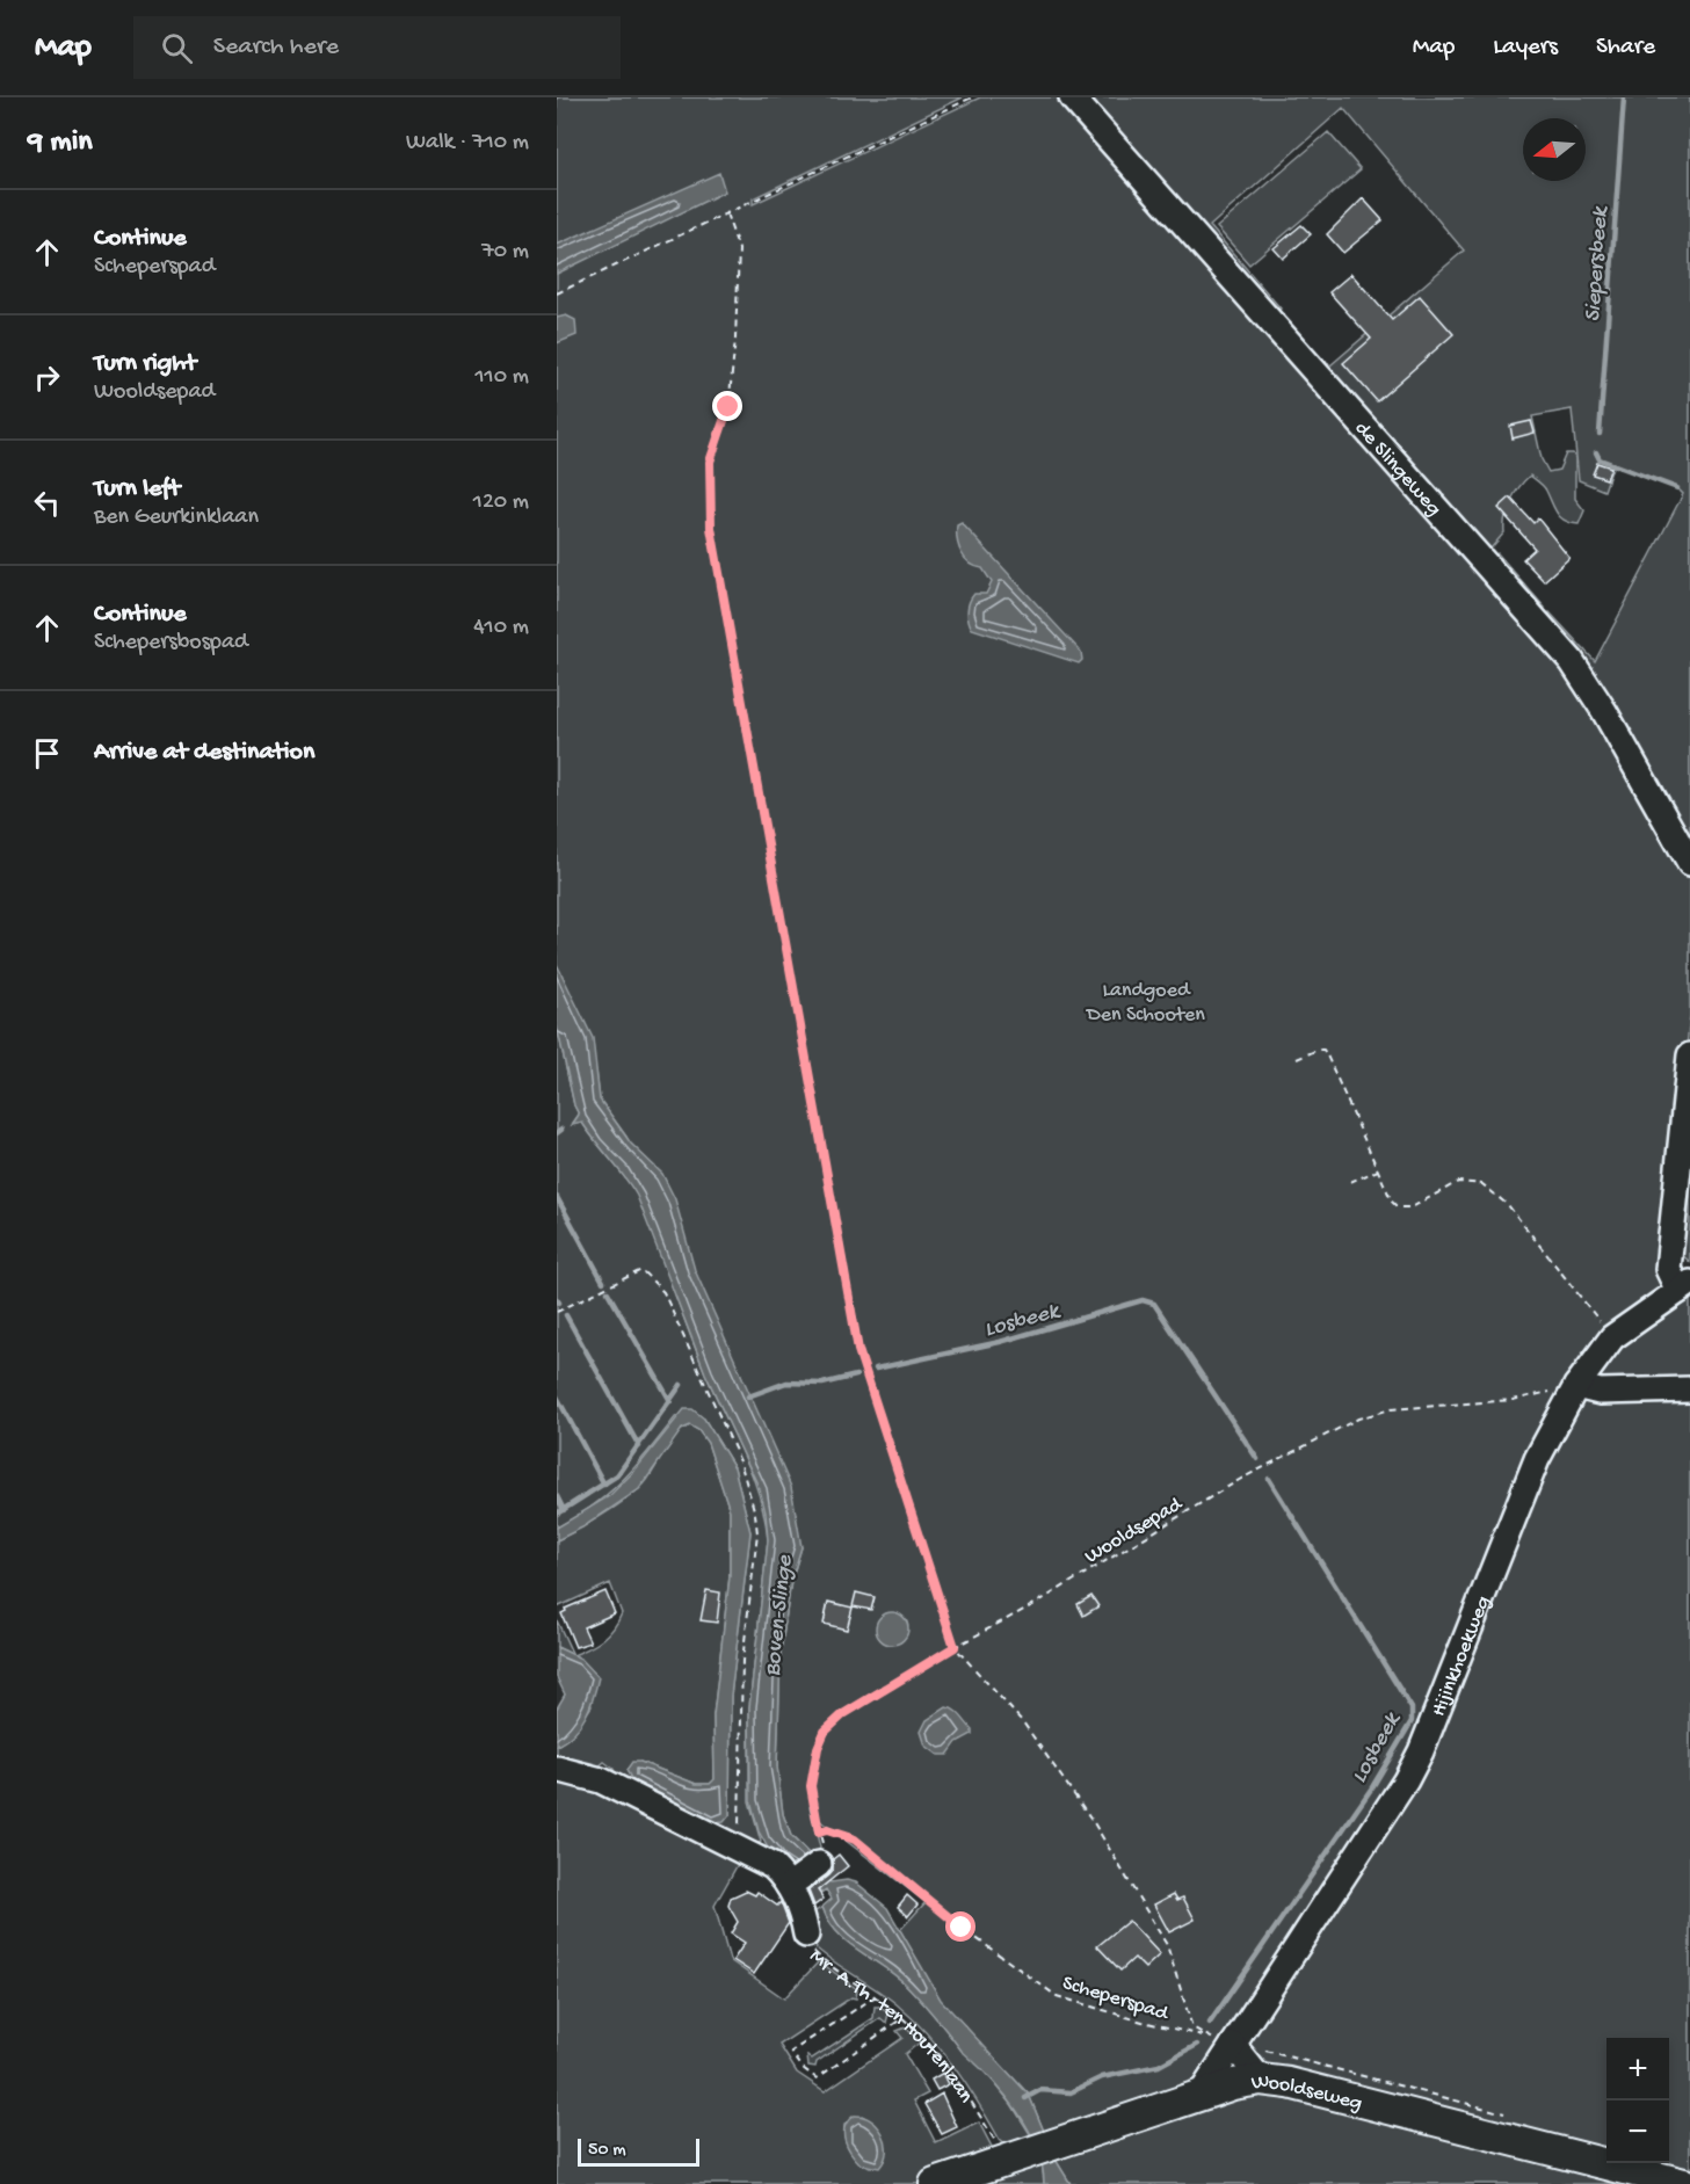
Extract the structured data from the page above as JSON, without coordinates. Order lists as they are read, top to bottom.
{
  "streets": {
    "main road": ["Wooldseweg"],
    "street": ["de Slingeweg", "Hijinkhoekweg", "Mr. A.Th. ten Houtenlaan"],
    "path": ["Wooldsepad", "Scheperspad"]
  },
  "crossings": [
    ["Wooldsepad", "Hijinkhoekweg"],
    ["Wooldsepad", "Scheperspad"],
    ["Hijinkhoekweg", "Scheperspad"],
    ["Hijinkhoekweg", "Wooldseweg"],
    ["Scheperspad", "Wooldseweg"],
    ["Mr. A.Th. ten Houtenlaan", "Wooldseweg"]
  ],
  "water": ["Siepersbeek", "Losbeek", "Boven-Slinge"],
  "parks": ["Landgoed Den Schooten"],
  "scale_bar": "50 m",
  "north": "left",
  "page": {
    "header": "Map",
    "search": "Search here",
    "nav": ["Map", "Layers", "Share"],
    "heading": ["9 min", "Walk · 710 m"],
    "list": [
      ["Continue", "Scheperspad", "70 m"],
      ["Turn right", "Wooldsepad", "110 m"],
      ["Turn left", "Ben Geurkinklaan", "120 m"],
      ["Continue", "Schepersbospad", "410 m"],
      "Arrive at destination"
    ],
    "map_buttons": ["+", "−"],
    "scale": "50 m"
  }
}
